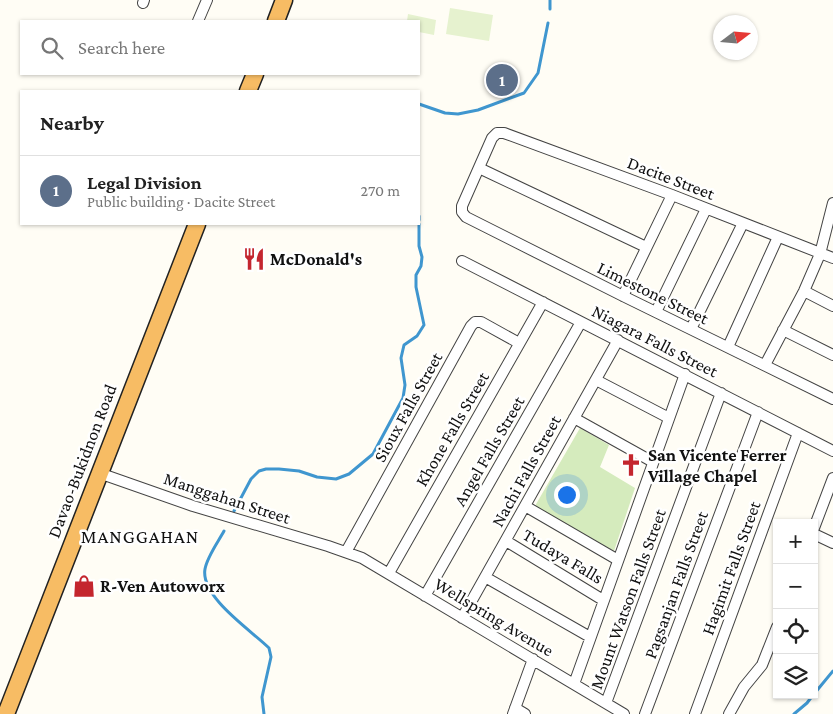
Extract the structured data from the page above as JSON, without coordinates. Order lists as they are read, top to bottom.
{
  "streets": {
    "highway": ["Davao-Bukidnon Road"],
    "street": [
      "Dacite Street",
      "Limestone Street",
      "Niagara Falls Street",
      "Sioux Falls Street",
      "Khone Falls Street",
      "Angel Falls Street",
      "Nachi Falls Street",
      "Manggahan Street",
      "Tudaya Falls",
      "Hagimit Falls Street",
      "Pagsanjan Falls Street",
      "Mount Watson Falls Street",
      "Wellspring Avenue"
    ]
  },
  "crossings": [
    ["Dacite Street", "Limestone Street"],
    ["Niagara Falls Street", "Khone Falls Street"],
    ["Niagara Falls Street", "Angel Falls Street"],
    ["Niagara Falls Street", "Nachi Falls Street"],
    ["Niagara Falls Street", "Hagimit Falls Street"],
    ["Niagara Falls Street", "Pagsanjan Falls Street"],
    ["Niagara Falls Street", "Mount Watson Falls Street"],
    ["Sioux Falls Street", "Khone Falls Street"],
    ["Sioux Falls Street", "Manggahan Street"],
    ["Sioux Falls Street", "Wellspring Avenue"],
    ["Khone Falls Street", "Wellspring Avenue"],
    ["Angel Falls Street", "Wellspring Avenue"],
    ["Davao-Bukidnon Road", "Manggahan Street"],
    ["Nachi Falls Street", "Tudaya Falls"],
    ["Nachi Falls Street", "Wellspring Avenue"],
    ["Manggahan Street", "Wellspring Avenue"],
    ["Mount Watson Falls Street", "Wellspring Avenue"]
  ],
  "districts": ["MANGGAHAN"],
  "places": {
    "restaurant": ["McDonald's"],
    "church": ["San Vicente Ferrer Village Chapel"],
    "shop": ["R-Ven Autoworx"]
  },
  "north": "right",
  "page": {
    "search": "Search here",
    "pins": "1",
    "heading": "Nearby",
    "list": [
      {
        "mark": "1",
        "name": "Legal Division",
        "note": "Public building · Dacite Street",
        "value": "270 m"
      }
    ],
    "map_buttons": ["+", "−"]
  }
}
